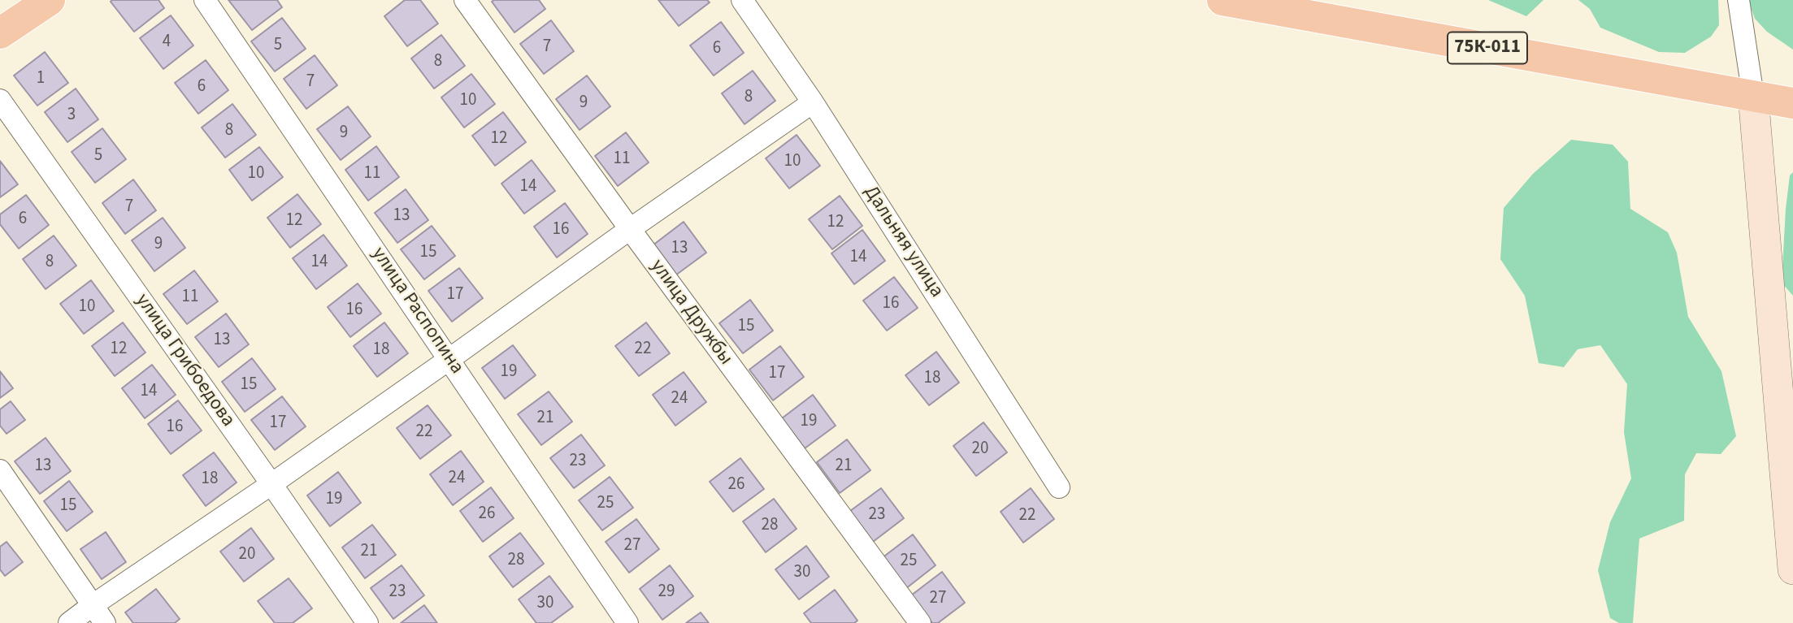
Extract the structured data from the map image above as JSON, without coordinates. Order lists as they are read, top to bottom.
{
  "streets": {
    "main road": ["75К-011"],
    "street": [
      "Дальняя улица",
      "улица Распопина",
      "улица Дружбы",
      "улица Грибоедова"
    ]
  },
  "house_numbers": [
    "4",
    "5",
    "7",
    "6",
    "8",
    "1",
    "7",
    "6",
    "8",
    "10",
    "9",
    "3",
    "8",
    "9",
    "12",
    "5",
    "11",
    "10",
    "10",
    "11",
    "14",
    "7",
    "13",
    "6",
    "12",
    "12",
    "16",
    "9",
    "13",
    "15",
    "14",
    "8",
    "14",
    "17",
    "11",
    "16",
    "10",
    "16",
    "15",
    "13",
    "12",
    "22",
    "18",
    "19",
    "17",
    "18",
    "15",
    "14",
    "24",
    "21",
    "19",
    "17",
    "16",
    "22",
    "20",
    "23",
    "13",
    "21",
    "24",
    "18",
    "26",
    "19",
    "25",
    "15",
    "26",
    "23",
    "22",
    "28",
    "27",
    "21",
    "20",
    "28",
    "25",
    "30",
    "23",
    "29",
    "27",
    "30"
  ]
}
